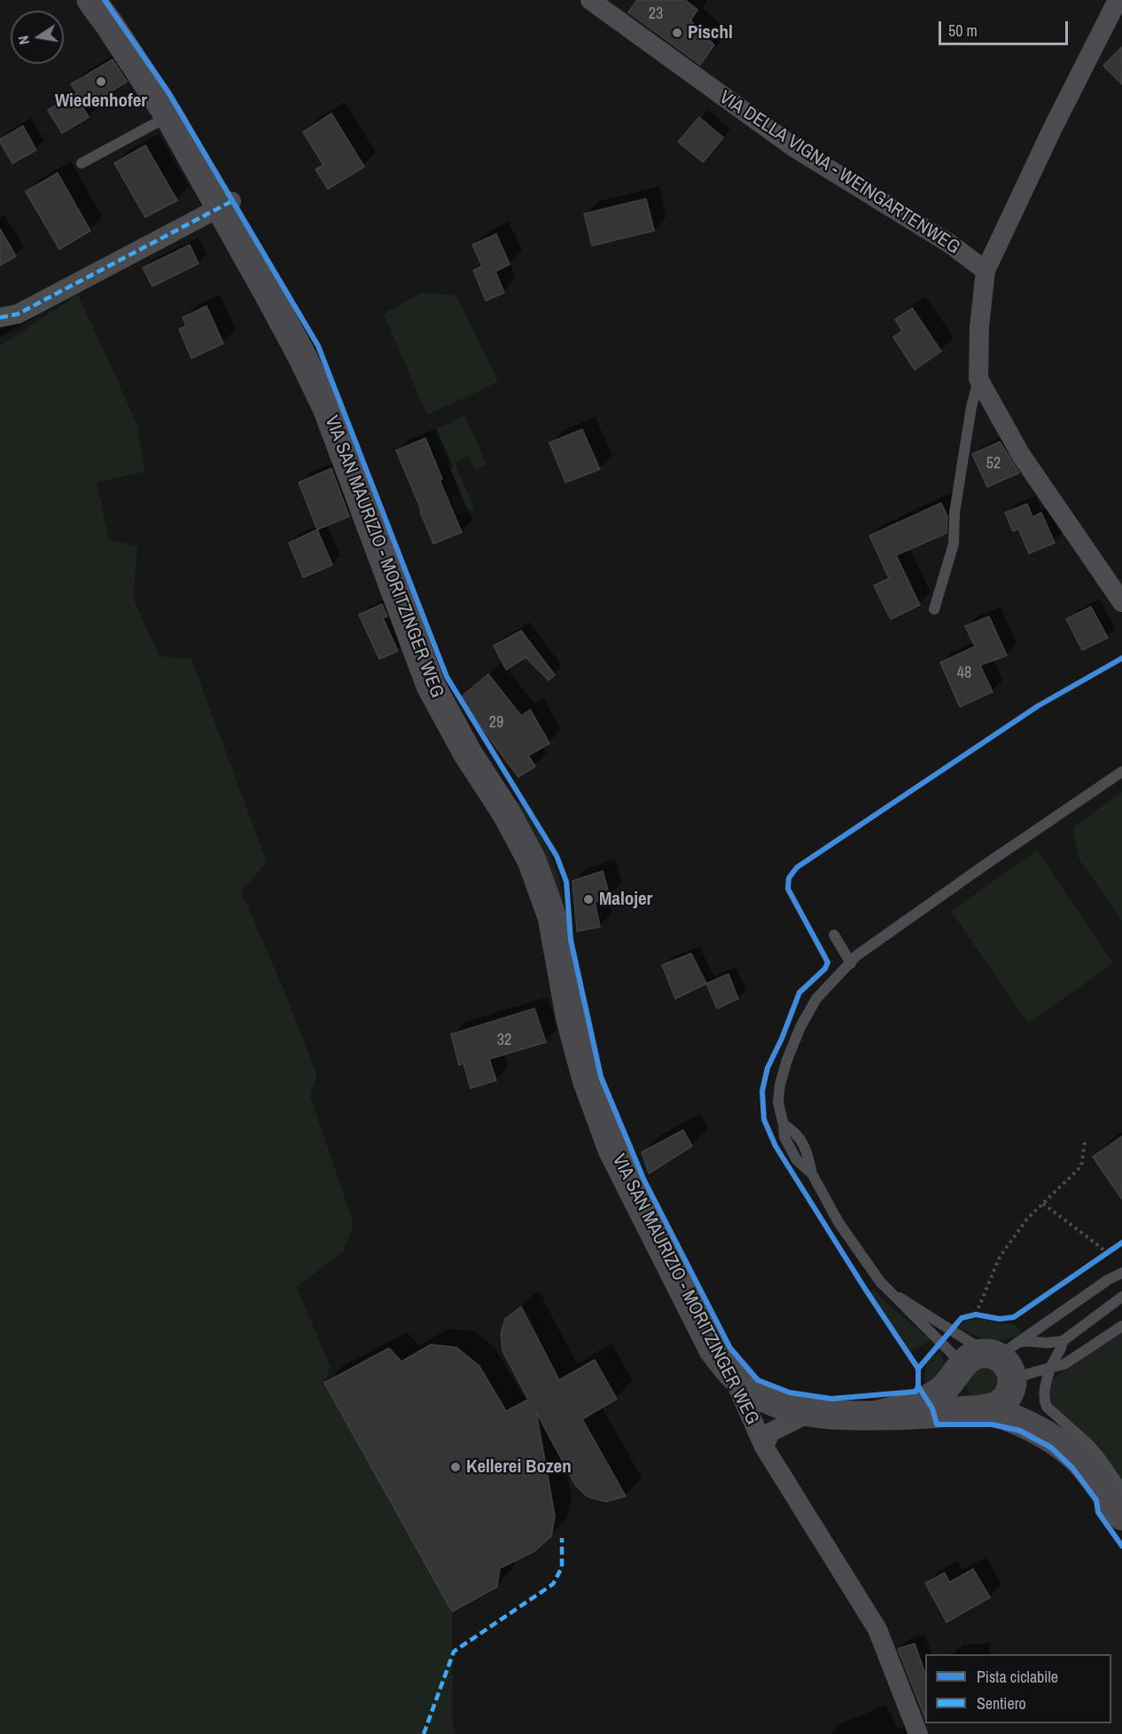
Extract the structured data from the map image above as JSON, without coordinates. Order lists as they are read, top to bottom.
{
  "streets": {
    "main road": ["VIA SAN MAURIZIO - MORITZINGER WEG"],
    "street": ["VIA DELLA VIGNA - WEINGARTENWEG"]
  },
  "places": [
    "Pischl",
    "Wiedenhofer",
    "Malojer",
    "Kellerei Bozen"
  ],
  "house_numbers": [
    "23",
    "52",
    "48",
    "29",
    "32"
  ],
  "legend": ["Pista ciclabile", "Sentiero"],
  "scale_bar": "50 m",
  "north": "left"
}
